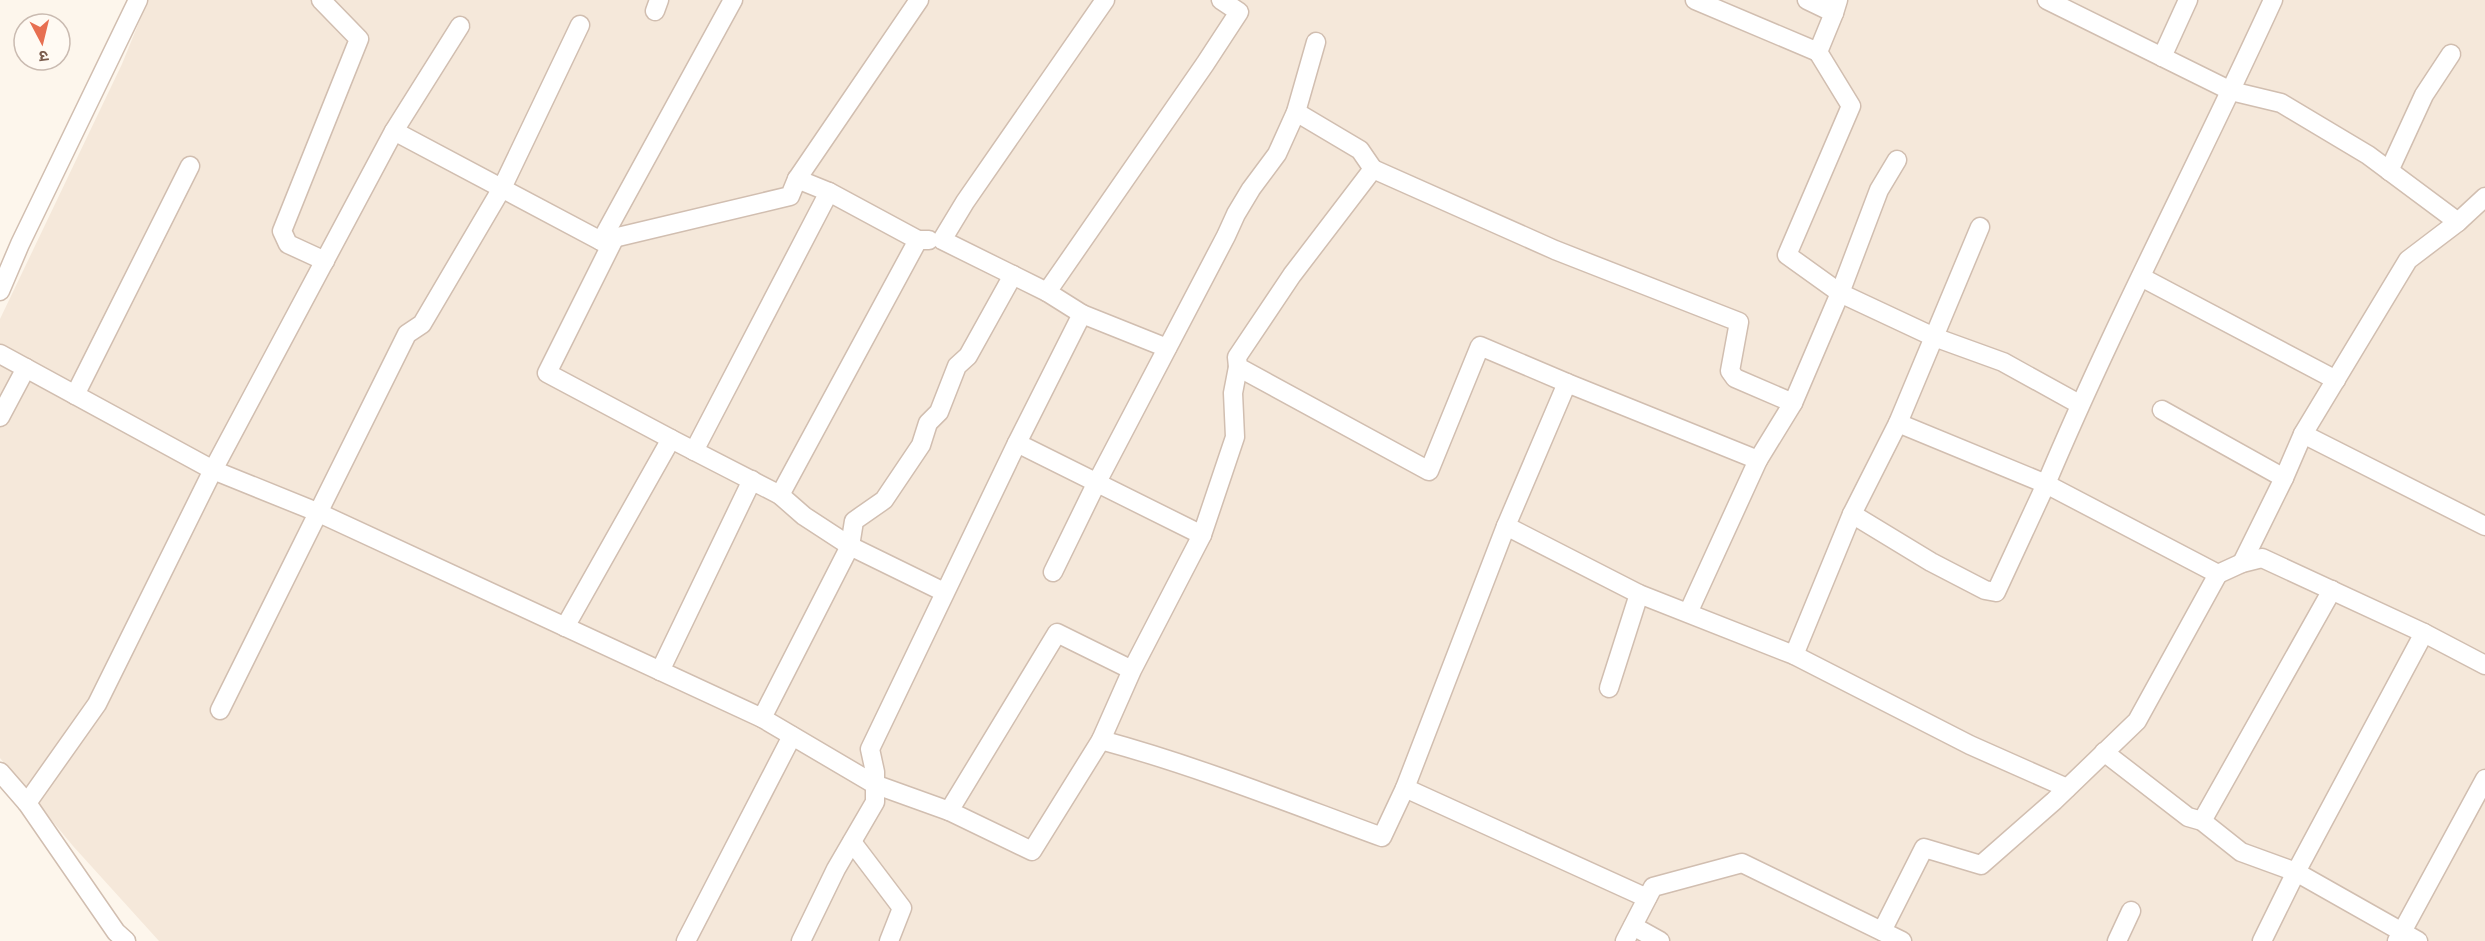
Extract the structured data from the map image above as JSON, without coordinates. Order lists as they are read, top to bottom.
{
  "north": "bottom"
}
